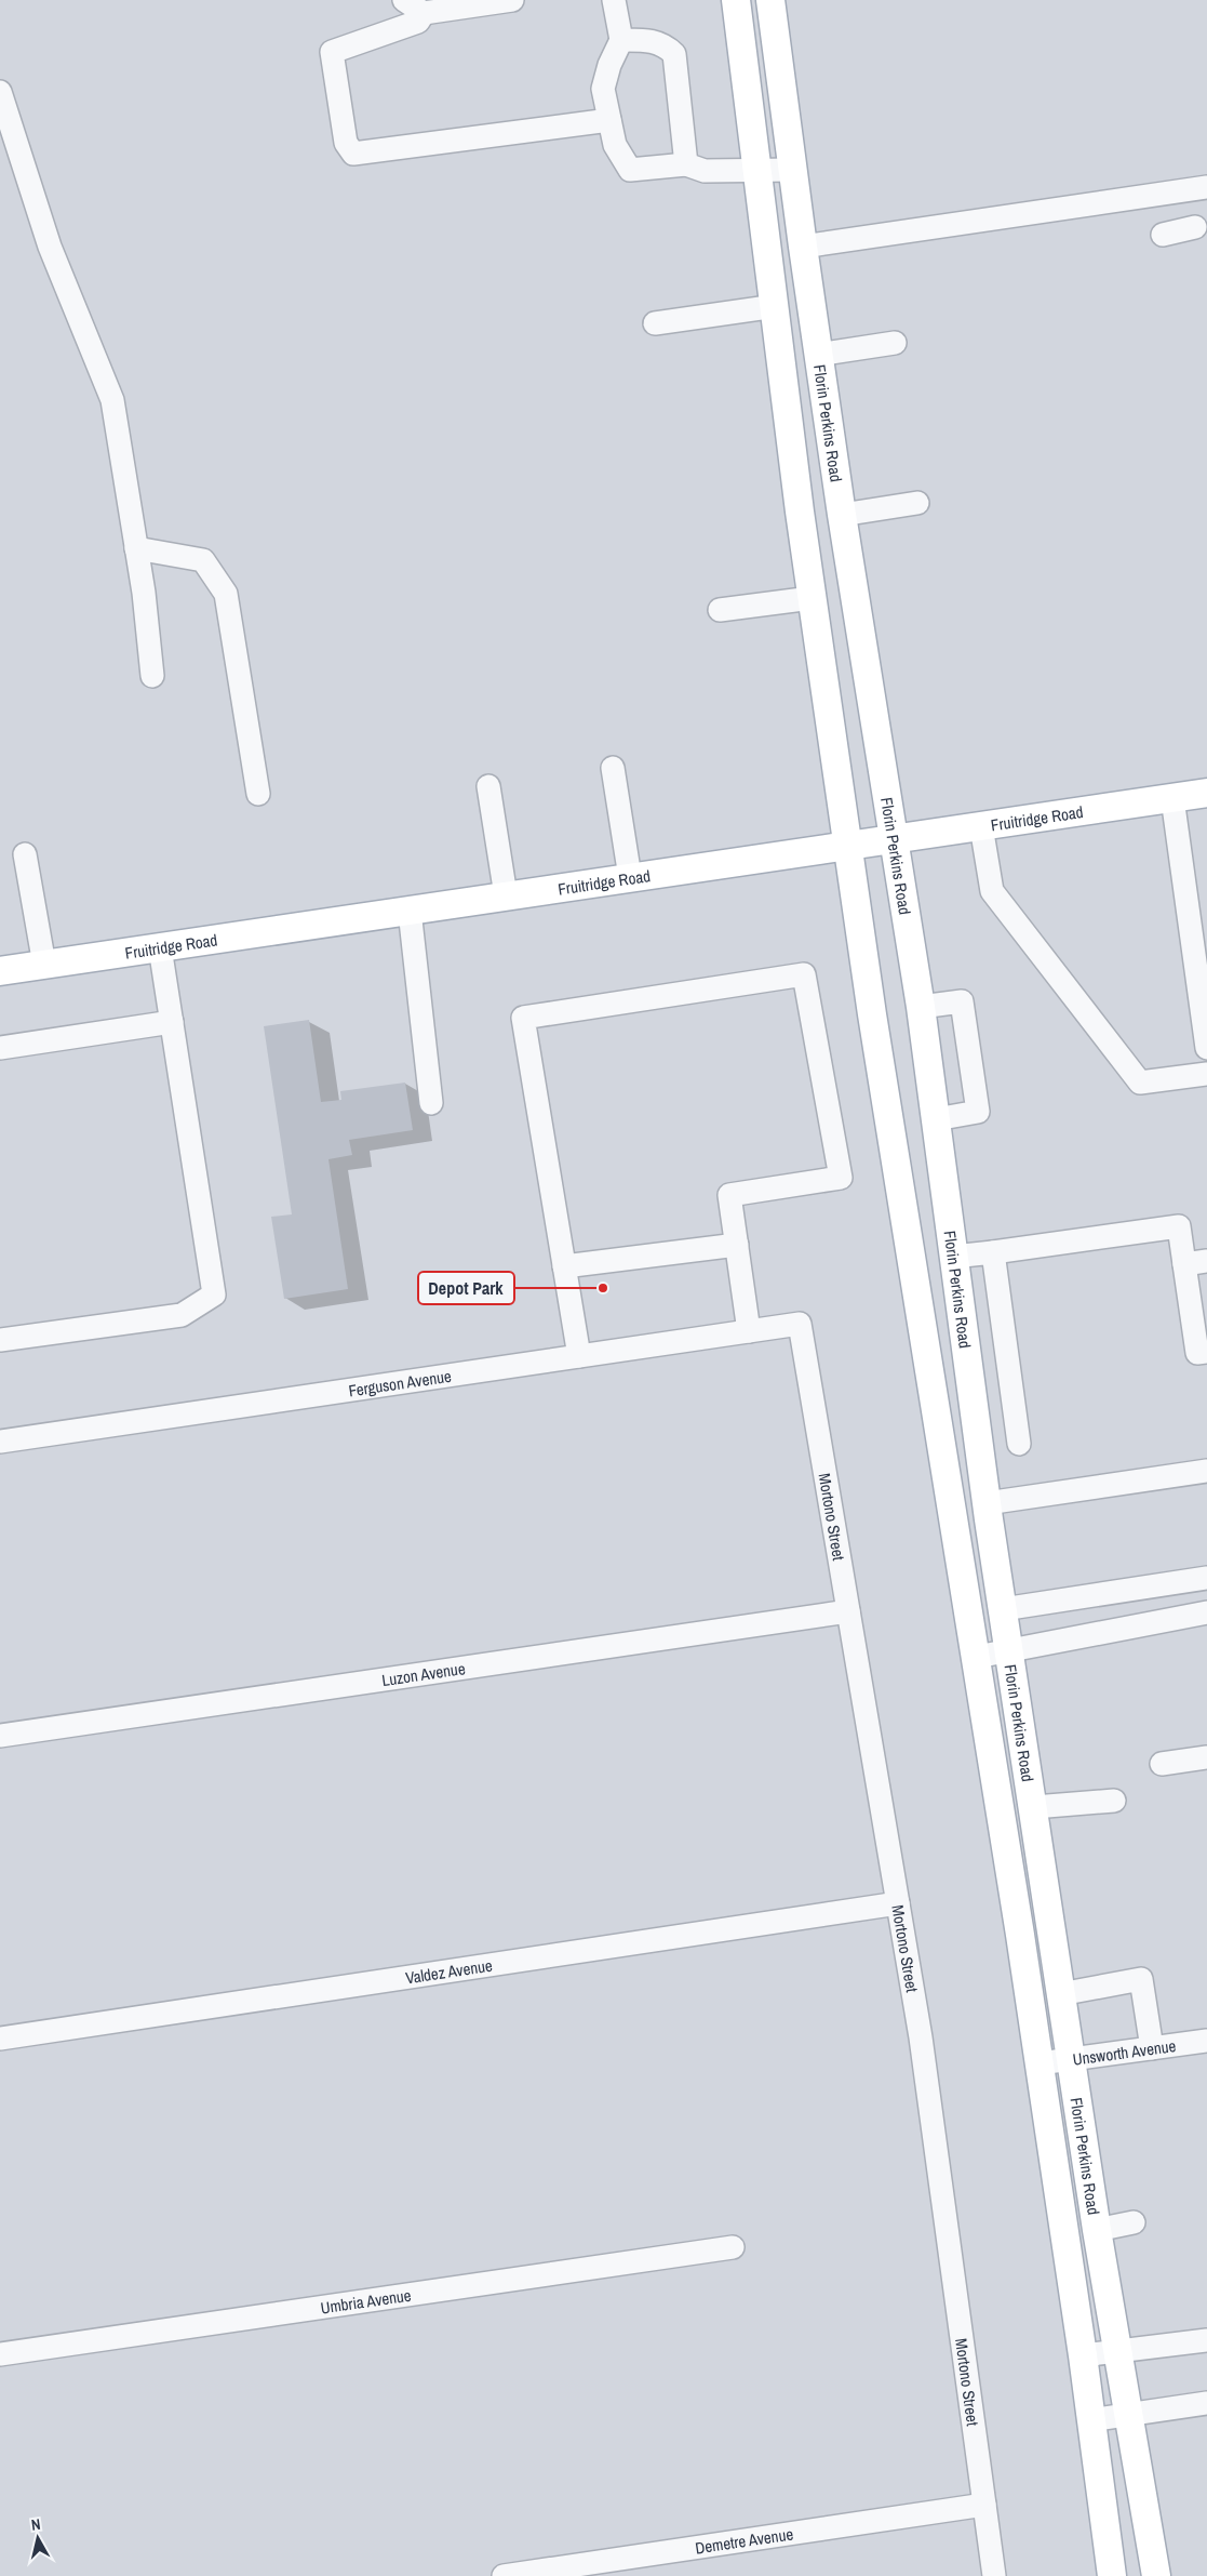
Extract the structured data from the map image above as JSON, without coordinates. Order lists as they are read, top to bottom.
{
  "streets": {
    "main road": ["Florin Perkins Road", "Fruitridge Road"],
    "street": [
      "Ferguson Avenue",
      "Mortono Street",
      "Luzon Avenue",
      "Valdez Avenue",
      "Unsworth Avenue",
      "Umbria Avenue",
      "Demetre Avenue"
    ]
  },
  "crossings": [
    ["Florin Perkins Road", "Fruitridge Road"],
    ["Florin Perkins Road", "Unsworth Avenue"],
    ["Ferguson Avenue", "Mortono Street"],
    ["Mortono Street", "Luzon Avenue"],
    ["Mortono Street", "Valdez Avenue"],
    ["Mortono Street", "Demetre Avenue"]
  ],
  "places": ["Depot Park"],
  "north": "top"
}
